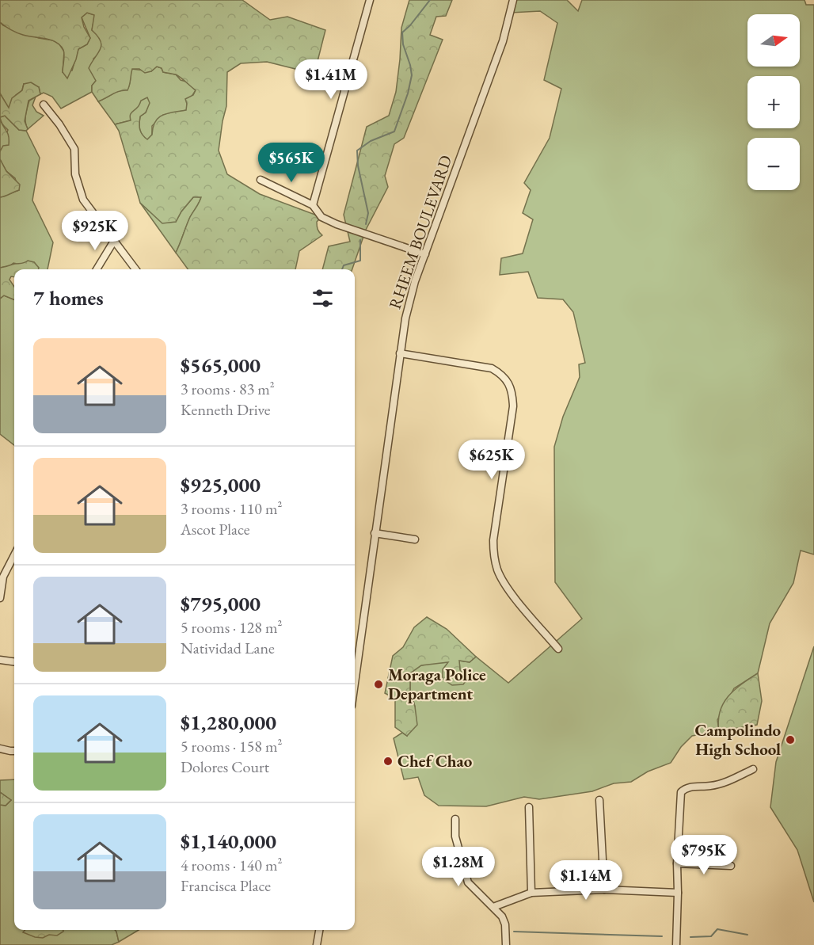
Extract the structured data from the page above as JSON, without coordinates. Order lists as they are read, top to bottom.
{
  "streets": {
    "street": ["RHEEM BOULEVARD"]
  },
  "places": ["Moraga Police Department", "Campolindo High School", "Chef Chao"],
  "north": "right",
  "page": {
    "map_buttons": ["+", "−"],
    "price": [
      "$1.41M",
      "$565K",
      "$925K",
      "$625K",
      "$795K",
      "$1.28M",
      "$1.14M"
    ],
    "heading": "7 homes",
    "list": [
      {
        "name": "$565,000",
        "note": "3 rooms · 83 m² · Kenneth Drive"
      },
      {
        "name": "$925,000",
        "note": "3 rooms · 110 m² · Ascot Place"
      },
      {
        "name": "$795,000",
        "note": "5 rooms · 128 m² · Natividad Lane"
      },
      {
        "name": "$1,280,000",
        "note": "5 rooms · 158 m² · Dolores Court"
      },
      {
        "name": "$1,140,000",
        "note": "4 rooms · 140 m² · Francisca Place"
      }
    ]
  }
}
